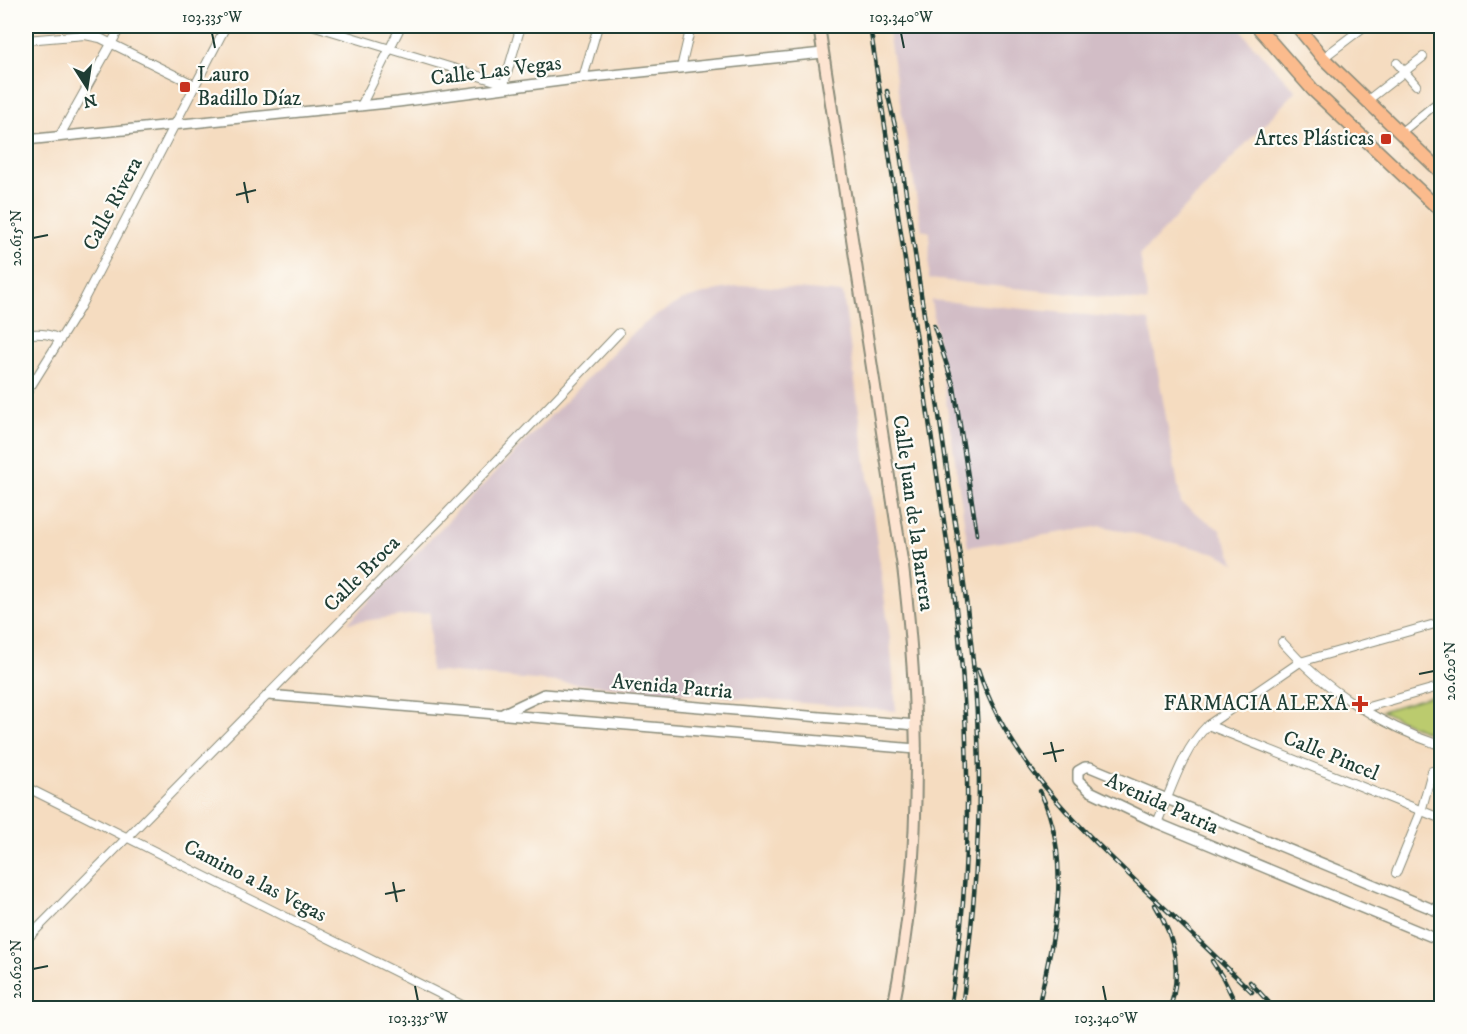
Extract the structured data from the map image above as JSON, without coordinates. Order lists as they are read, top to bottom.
{
  "streets": {
    "main road": ["Calle Juan de la Barrera"],
    "street": [
      "Calle Las Vegas",
      "Calle Rivera",
      "Calle Broca",
      "Avenida Patria",
      "Calle Pincel",
      "Camino a las Vegas"
    ]
  },
  "crossings": [
    ["Calle Las Vegas", "Calle Rivera"],
    ["Calle Las Vegas", "Calle Juan de la Barrera"],
    ["Calle Juan de la Barrera", "Avenida Patria"],
    ["Calle Broca", "Avenida Patria"],
    ["Calle Broca", "Camino a las Vegas"]
  ],
  "places": {
    "transit": ["Lauro Badillo Díaz", "Artes Plásticas"],
    "health": ["FARMACIA ALEXA"]
  },
  "north": "bottom",
  "coordinates": [
    "103.335°W",
    "103.340°W",
    "20.615°N",
    "20.620°N"
  ]
}
